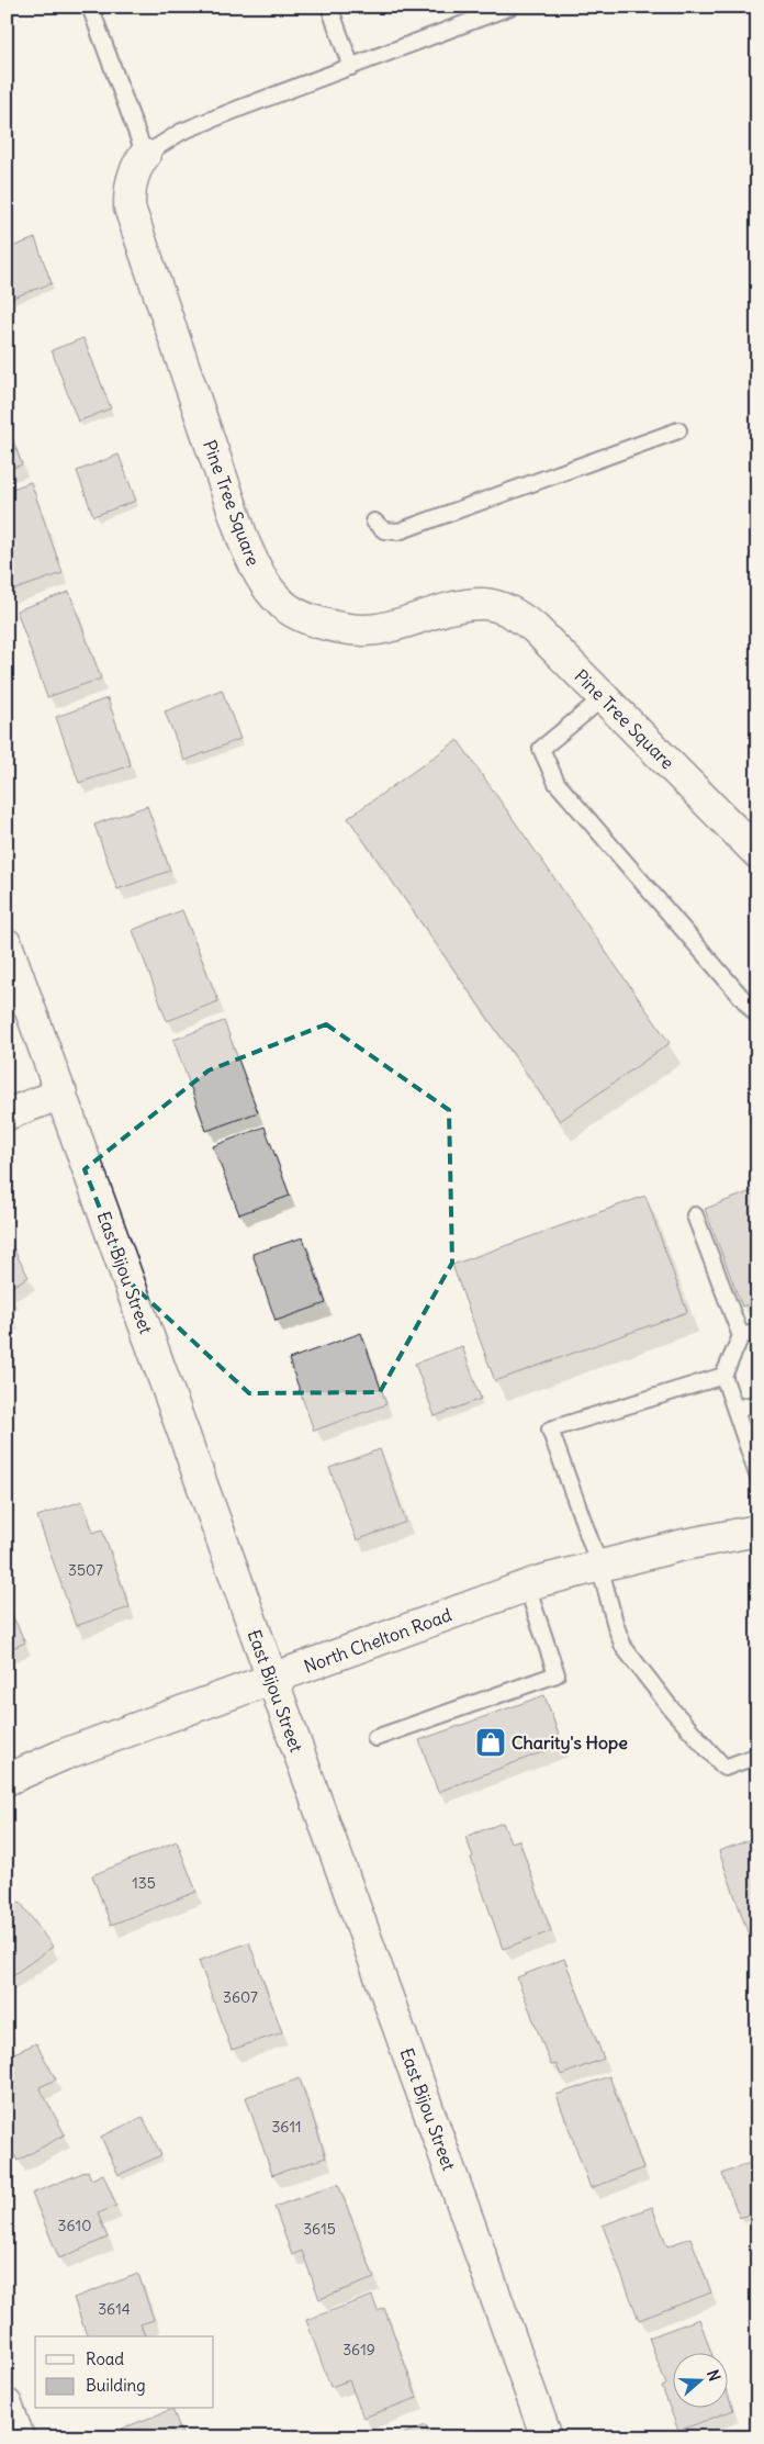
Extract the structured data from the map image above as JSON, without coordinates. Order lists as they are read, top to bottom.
{
  "streets": {
    "street": ["Pine Tree Square", "East Bijou Street", "North Chelton Road"]
  },
  "crossings": [
    ["East Bijou Street", "North Chelton Road"]
  ],
  "places": {
    "shop": ["Charity's Hope"]
  },
  "house_numbers": [
    "3507",
    "135",
    "3607",
    "3611",
    "3610",
    "3615",
    "3614",
    "3619"
  ],
  "legend": ["Road", "Building"],
  "north": "right"
}
